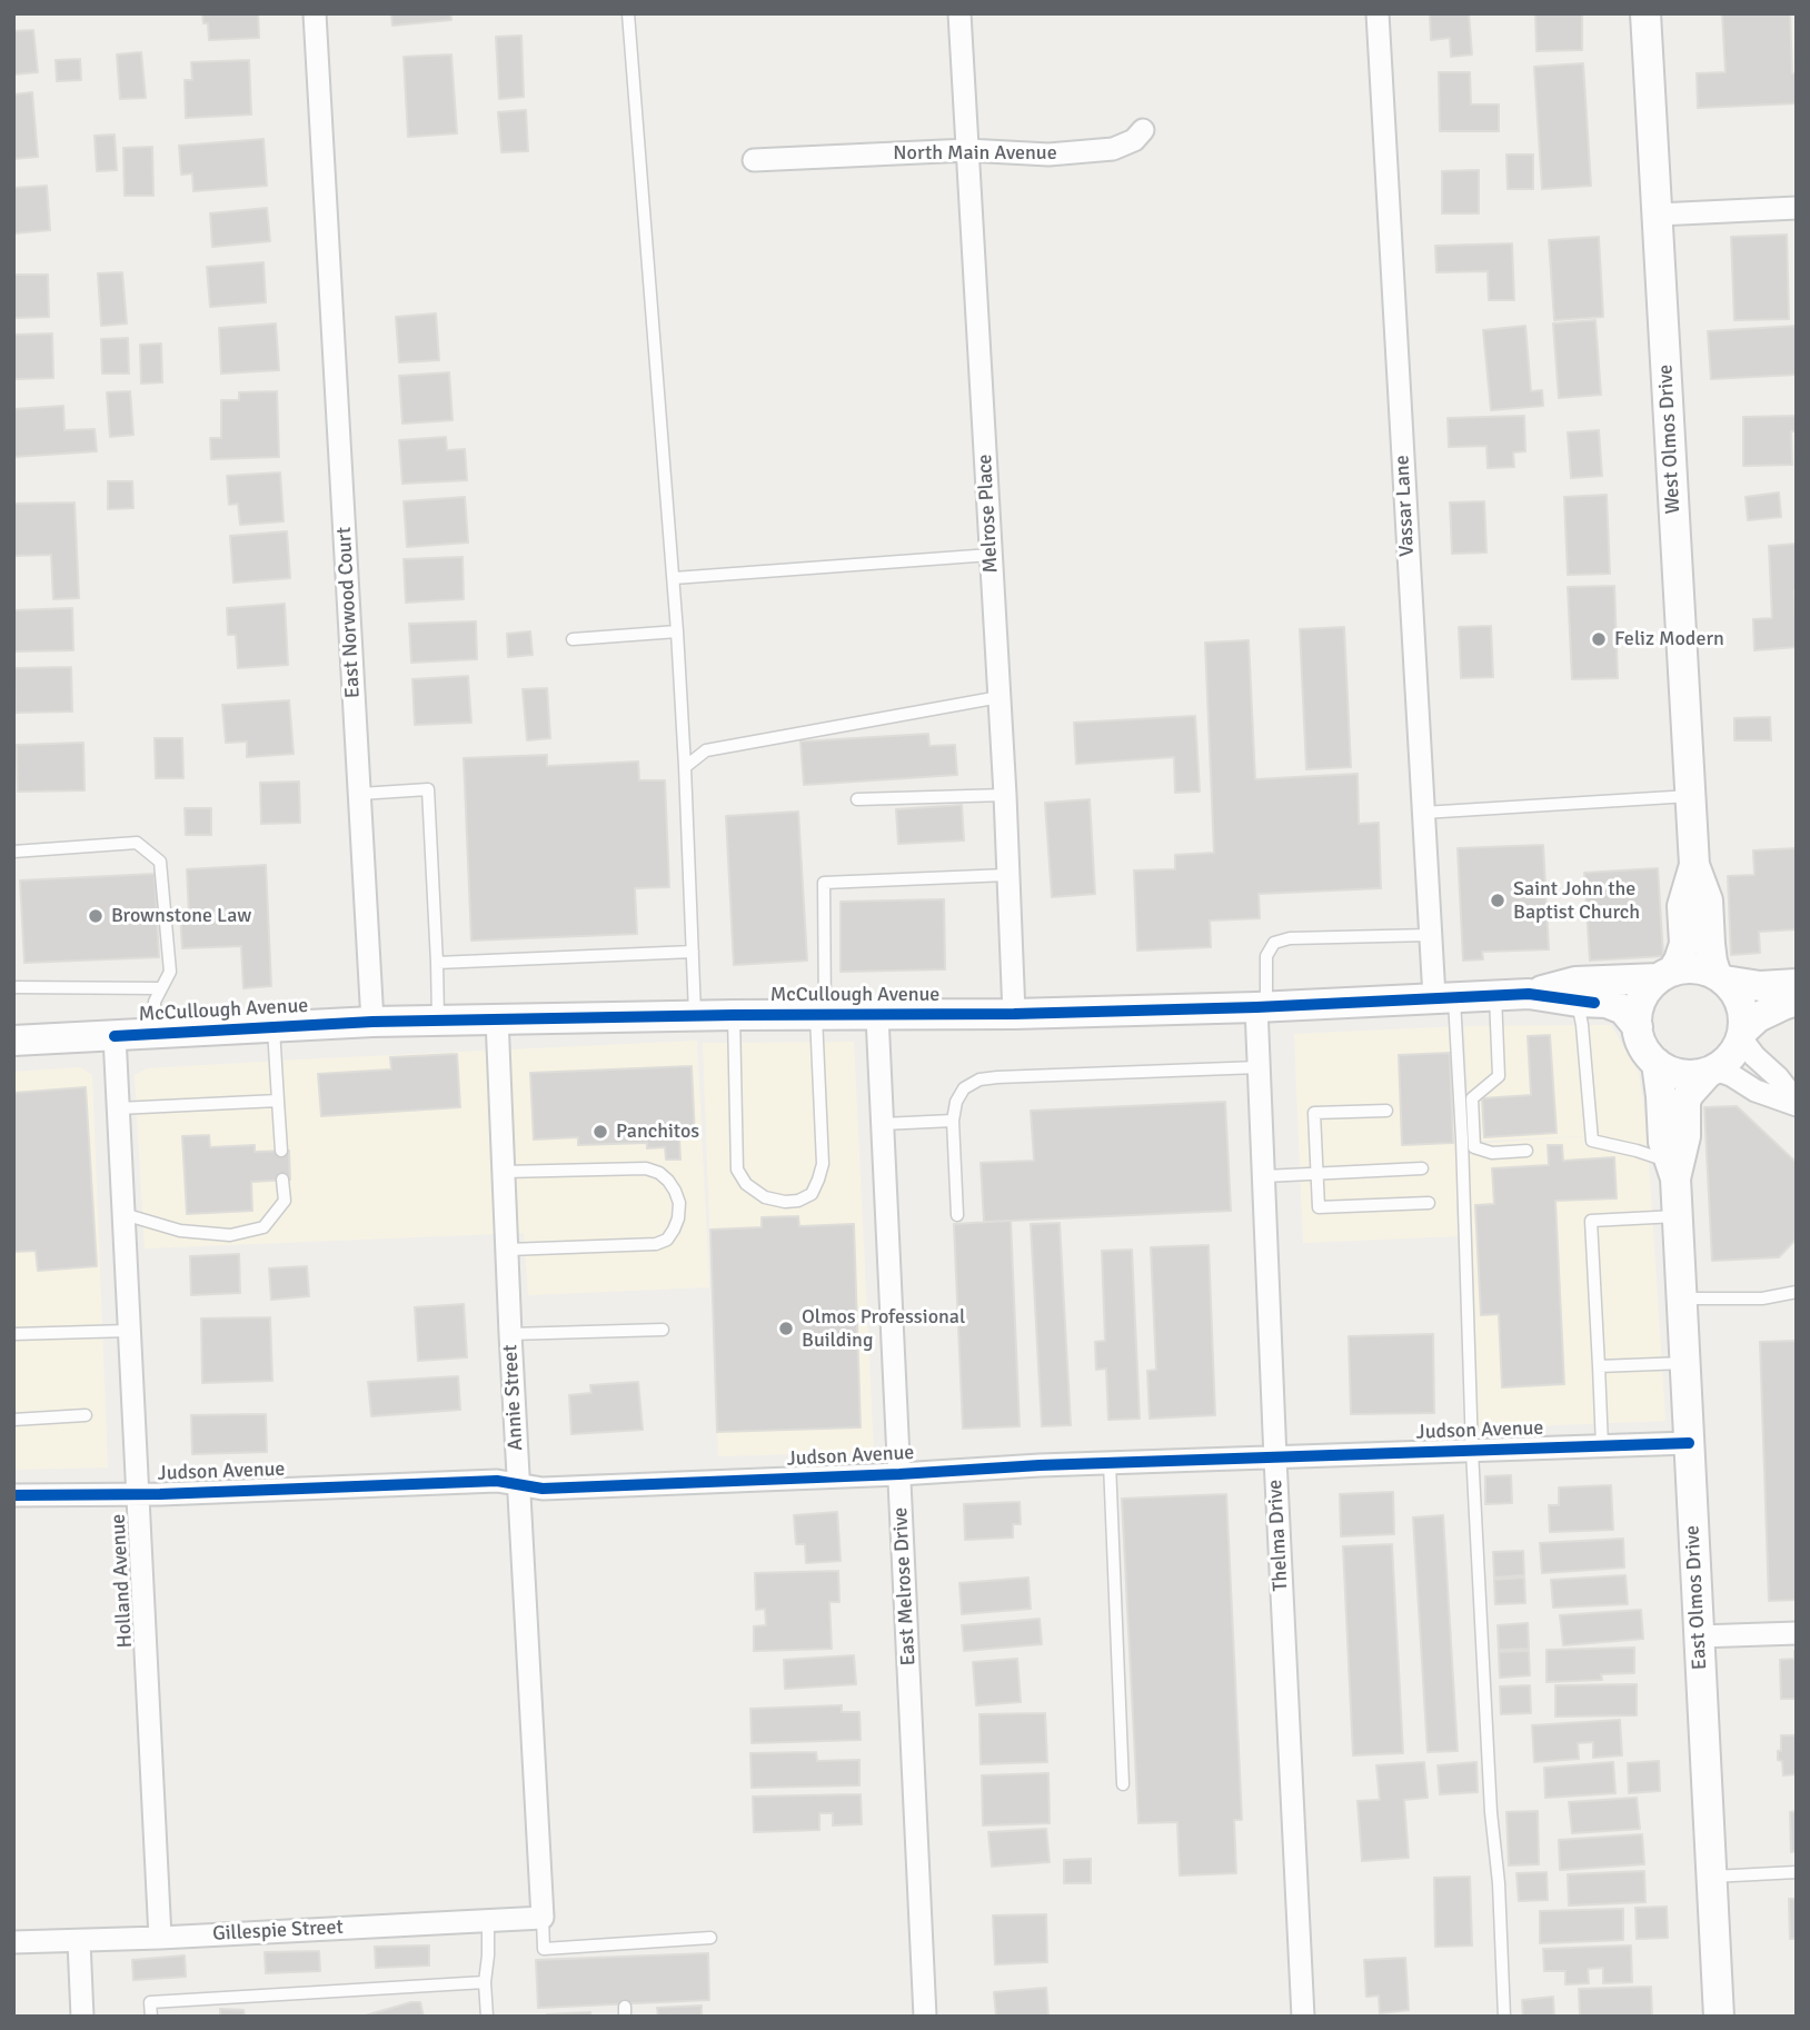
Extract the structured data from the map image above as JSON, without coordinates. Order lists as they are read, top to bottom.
{
  "streets": {
    "main road": ["West Olmos Drive", "McCullough Avenue", "East Olmos Drive"],
    "street": [
      "North Main Avenue",
      "Vassar Lane",
      "Melrose Place",
      "East Norwood Court",
      "Annie Street",
      "Judson Avenue",
      "Thelma Drive",
      "Holland Avenue",
      "East Melrose Drive",
      "Gillespie Street"
    ]
  },
  "crossings": [
    ["North Main Avenue", "Melrose Place"],
    ["West Olmos Drive", "McCullough Avenue"],
    ["West Olmos Drive", "East Olmos Drive"],
    ["Vassar Lane", "McCullough Avenue"],
    ["Melrose Place", "McCullough Avenue"],
    ["East Norwood Court", "McCullough Avenue"],
    ["McCullough Avenue", "Annie Street"],
    ["McCullough Avenue", "Thelma Drive"],
    ["McCullough Avenue", "Holland Avenue"],
    ["McCullough Avenue", "East Melrose Drive"],
    ["McCullough Avenue", "East Olmos Drive"],
    ["Annie Street", "Judson Avenue"],
    ["Annie Street", "Gillespie Street"],
    ["Judson Avenue", "Thelma Drive"],
    ["Judson Avenue", "Holland Avenue"],
    ["Judson Avenue", "East Melrose Drive"],
    ["Judson Avenue", "East Olmos Drive"],
    ["Holland Avenue", "Gillespie Street"]
  ],
  "places": [
    "Feliz Modern",
    "Saint John the Baptist Church",
    "Brownstone Law",
    "Panchitos",
    "Olmos Professional Building"
  ]
}
